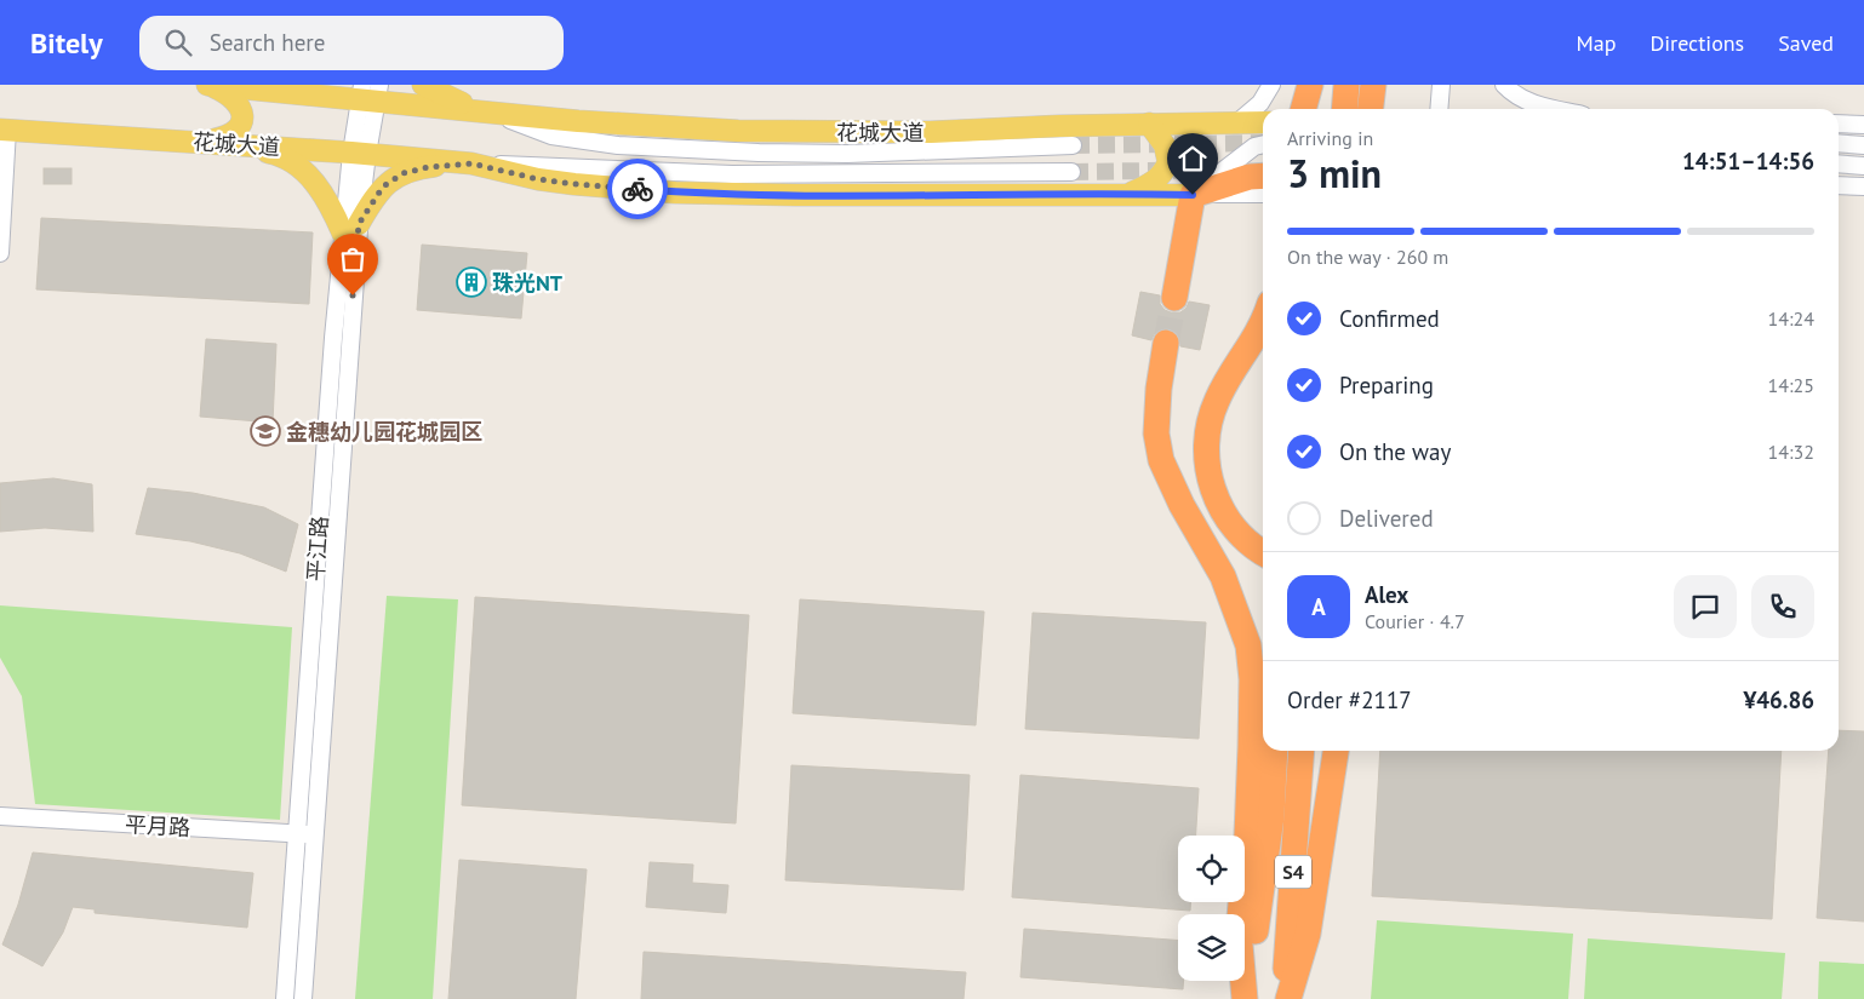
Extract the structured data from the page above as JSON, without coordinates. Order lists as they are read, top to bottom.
{
  "streets": {
    "highway": ["S4"],
    "main road": ["花城大道"],
    "street": ["平江路", "平月路"]
  },
  "crossings": [
    ["花城大道", "平江路"],
    ["平江路", "平月路"]
  ],
  "places": {
    "building": ["珠光NT"],
    "school or university": ["金穗幼儿园花城园区"]
  },
  "page": {
    "header": "Bitely",
    "search": "Search here",
    "nav": ["Map", "Directions", "Saved"],
    "heading": ["3 min", "Arriving in", "14:51–14:56"],
    "panel": [
      "Alex",
      "Courier · 4.7",
      "Order #2117",
      "¥46.86"
    ],
    "bar": "On the way · 260 m",
    "list": [
      ["Confirmed", "14:24"],
      ["Preparing", "14:25"],
      ["On the way", "14:32"],
      "Delivered"
    ],
    "round": "A"
  }
}
